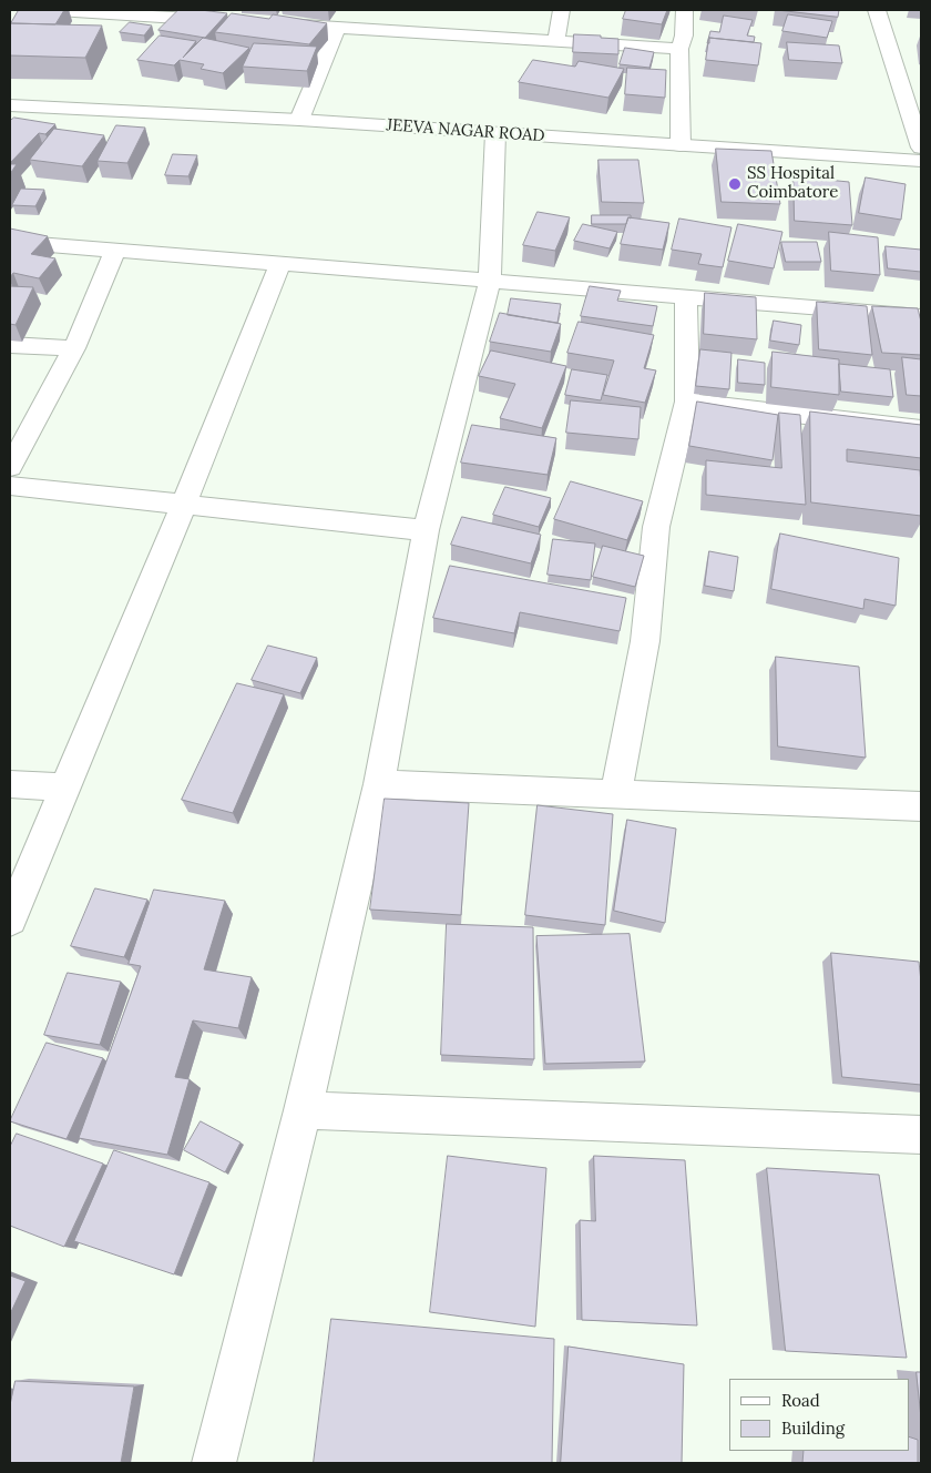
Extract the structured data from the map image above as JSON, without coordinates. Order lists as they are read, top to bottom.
{
  "streets": {
    "street": ["JEEVA NAGAR ROAD"]
  },
  "places": ["SS Hospital Coimbatore"],
  "legend": ["Road", "Building"]
}
